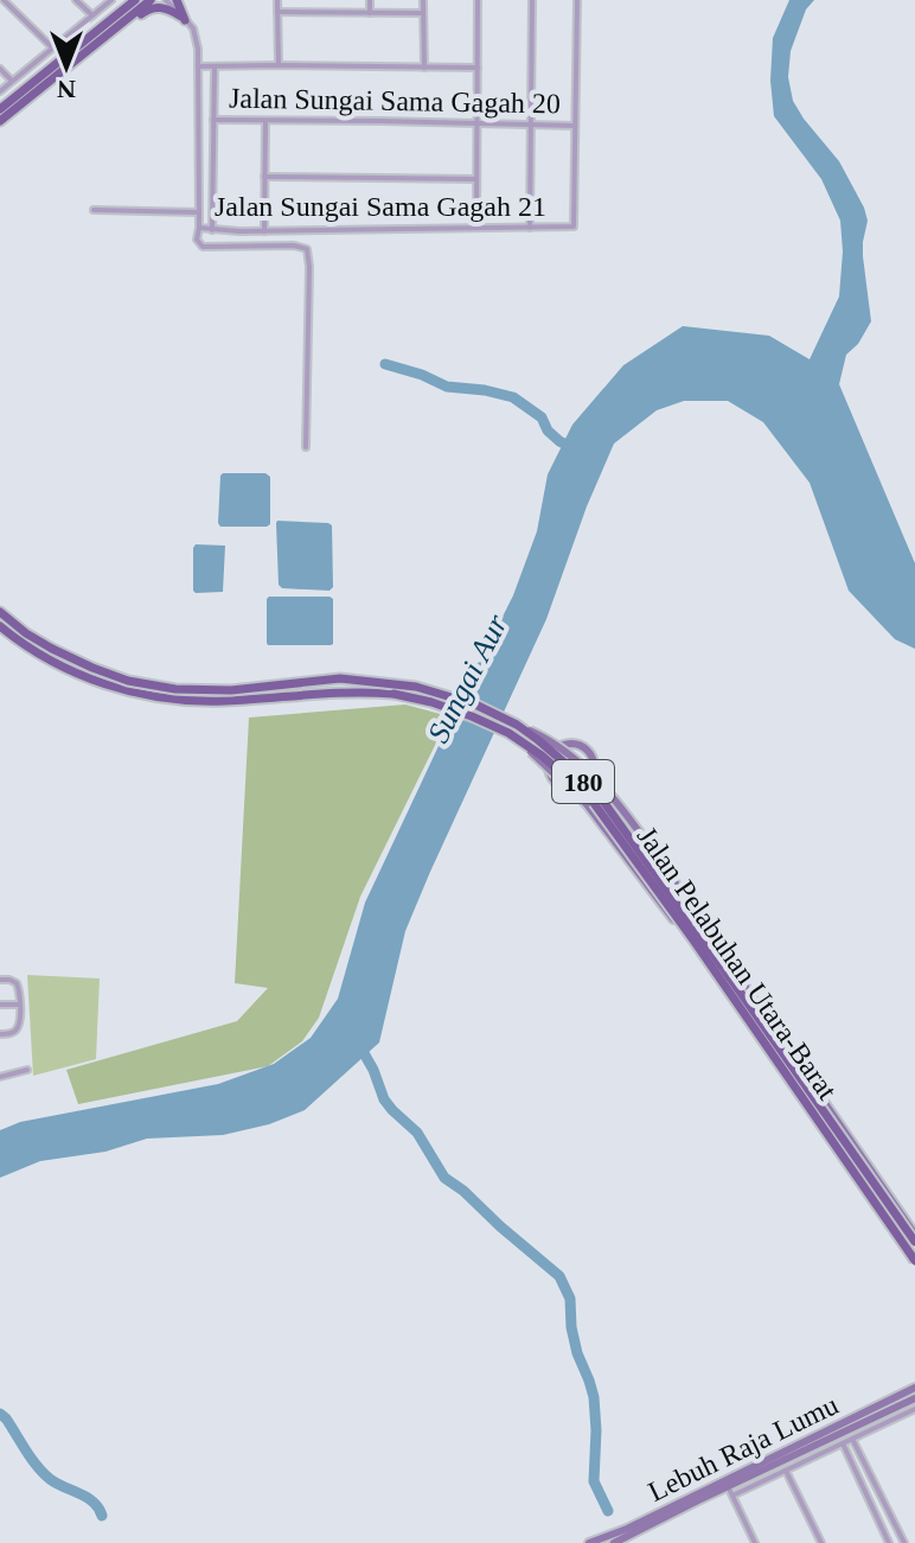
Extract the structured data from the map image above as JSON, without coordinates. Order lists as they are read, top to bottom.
{
  "streets": {
    "main road": ["180", "Jalan Pelabuhan Utara-Barat"],
    "street": ["Jalan Sungai Sama Gagah 20", "Jalan Sungai Sama Gagah 21", "Lebuh Raja Lumu"]
  },
  "crossings": [
    ["Jalan Sungai Sama Gagah 20", "Jalan Sungai Sama Gagah 21"]
  ],
  "water": ["Sungai Aur"],
  "north": "bottom"
}
